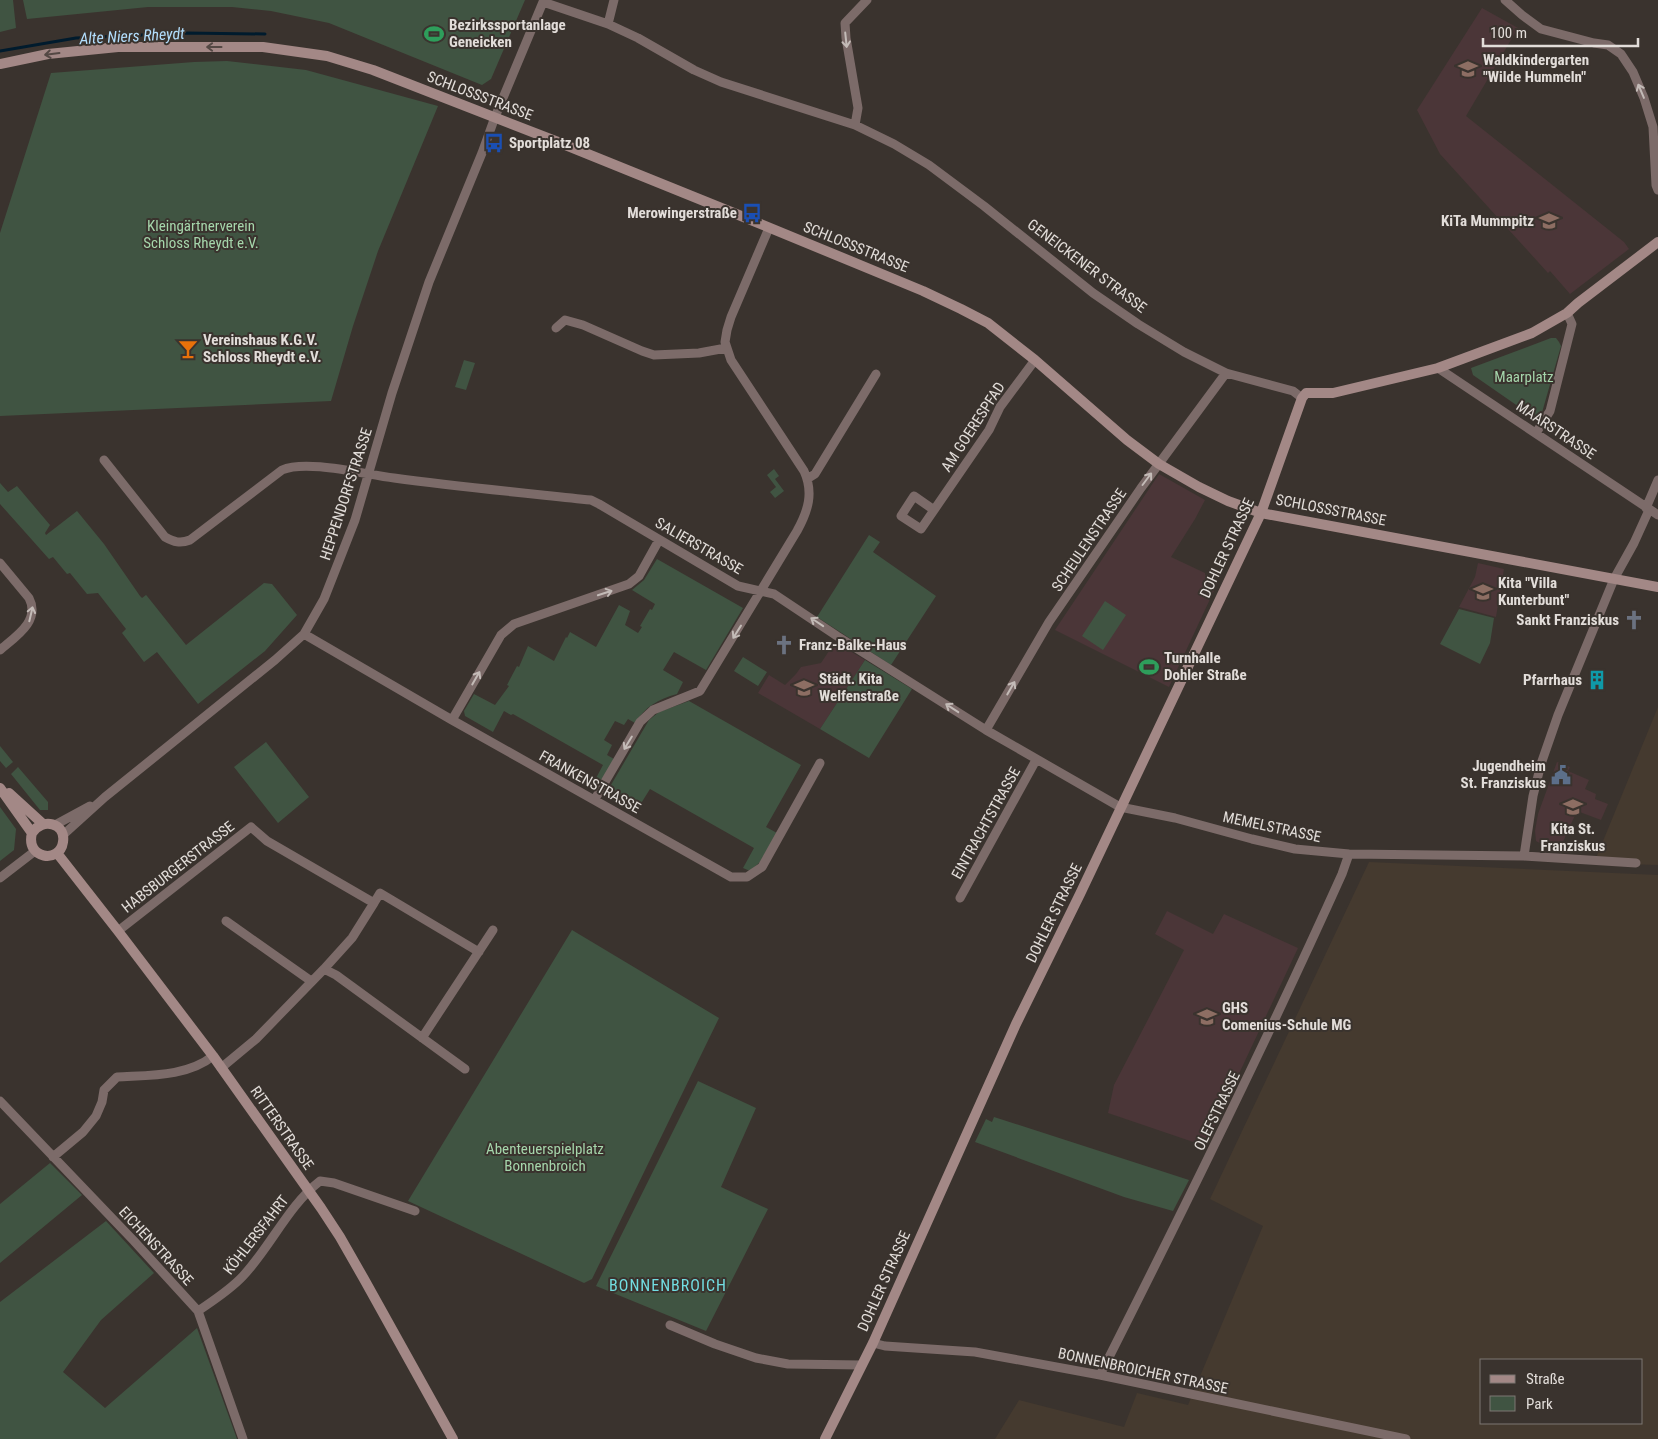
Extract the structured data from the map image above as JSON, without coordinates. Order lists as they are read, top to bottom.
{
  "streets": {
    "main road": ["SCHLOSSSTRASSE", "DOHLER STRASSE", "RITTERSTRASSE"],
    "street": [
      "GENEICKENER STRASSE",
      "AM GOERESPFAD",
      "MAARSTRASSE",
      "HEPPENDORFSTRASSE",
      "SCHEULENSTRASSE",
      "SALIERSTRASSE",
      "FRANKENSTRASSE",
      "EINTRACHTSTRASSE",
      "MEMELSTRASSE",
      "HABSBURGERSTRASSE",
      "OLEFSTRASSE",
      "KÖHLERSFAHRT",
      "EICHENSTRASSE",
      "BONNENBROICHER STRASSE"
    ]
  },
  "crossings": [
    ["SCHLOSSSTRASSE", "GENEICKENER STRASSE"],
    ["SCHLOSSSTRASSE", "AM GOERESPFAD"],
    ["SCHLOSSSTRASSE", "HEPPENDORFSTRASSE"],
    ["SCHLOSSSTRASSE", "SCHEULENSTRASSE"],
    ["SCHLOSSSTRASSE", "DOHLER STRASSE"],
    ["GENEICKENER STRASSE", "HEPPENDORFSTRASSE"],
    ["GENEICKENER STRASSE", "SCHEULENSTRASSE"],
    ["GENEICKENER STRASSE", "DOHLER STRASSE"],
    ["HEPPENDORFSTRASSE", "SALIERSTRASSE"],
    ["HEPPENDORFSTRASSE", "FRANKENSTRASSE"],
    ["HEPPENDORFSTRASSE", "RITTERSTRASSE"],
    ["SCHEULENSTRASSE", "SALIERSTRASSE"],
    ["SCHEULENSTRASSE", "MEMELSTRASSE"],
    ["SALIERSTRASSE", "MEMELSTRASSE"],
    ["DOHLER STRASSE", "MEMELSTRASSE"],
    ["DOHLER STRASSE", "BONNENBROICHER STRASSE"],
    ["EINTRACHTSTRASSE", "MEMELSTRASSE"],
    ["MEMELSTRASSE", "OLEFSTRASSE"],
    ["HABSBURGERSTRASSE", "RITTERSTRASSE"],
    ["OLEFSTRASSE", "BONNENBROICHER STRASSE"],
    ["RITTERSTRASSE", "KÖHLERSFAHRT"],
    ["KÖHLERSFAHRT", "EICHENSTRASSE"]
  ],
  "one_way": ["SCHEULENSTRASSE"],
  "districts": ["BONNENBROICH"],
  "water": ["Alte Niers Rheydt"],
  "parks": ["Kleingärtnerverein Schloss Rheydt e.V.", "Maarplatz", "Abenteuerspielplatz Bonnenbroich"],
  "places": {
    "sports": ["Bezirkssportanlage Geneicken", "Turnhalle Dohler Straße"],
    "school or university": [
      "Waldkindergarten \"Wilde Hummeln\"",
      "KiTa Mummpitz",
      "Kita \"Villa Kunterbunt\"",
      "Städt. Kita Welfenstraße",
      "Kita St. Franziskus",
      "GHS Comenius-Schule MG"
    ],
    "bus stop": ["Sportplatz 08", "Merowingerstraße"],
    "bar": ["Vereinshaus K.G.V. Schloss Rheydt e.V."],
    "church": ["Sankt Franziskus", "Franz-Balke-Haus"],
    "building": ["Pfarrhaus"],
    "public building": ["Jugendheim St. Franziskus"]
  },
  "legend": ["Straße", "Park"],
  "scale_bar": "100 m"
}
